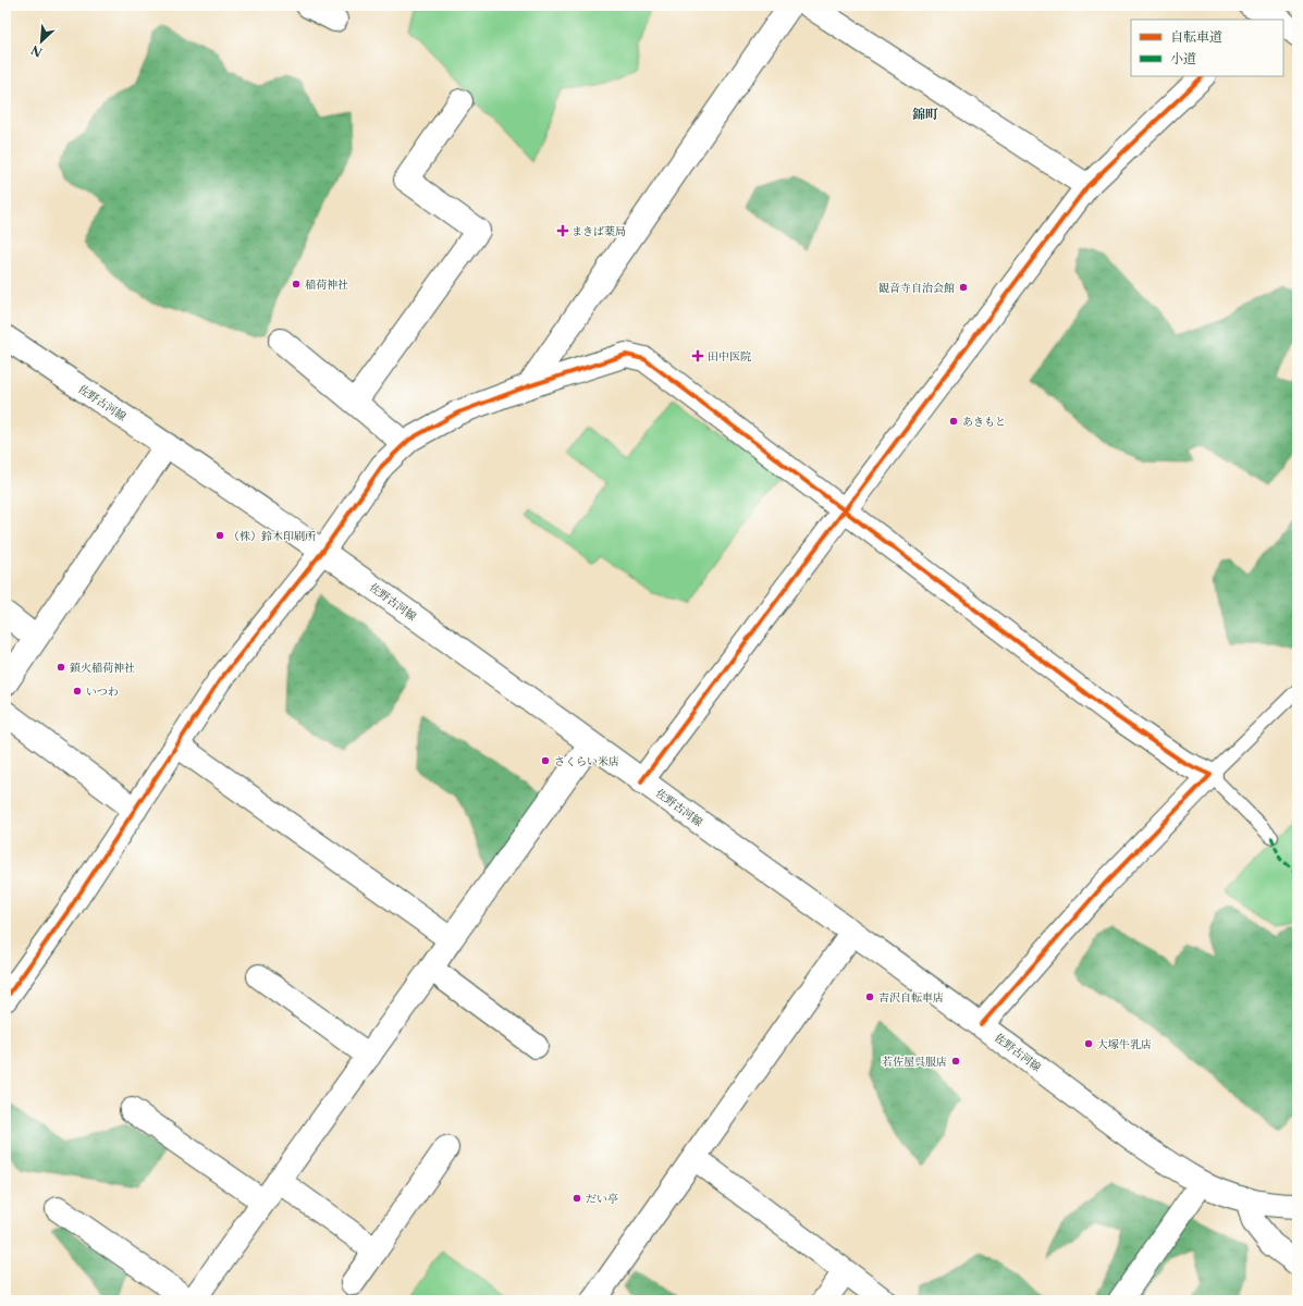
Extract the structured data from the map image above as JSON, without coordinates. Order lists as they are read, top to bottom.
{
  "streets": {
    "street": ["佐野古河線"]
  },
  "districts": ["錦町"],
  "places": {
    "health": ["まきば薬局", "田中医院"],
    "other": [
      "稲荷神社",
      "観音寺自治会館",
      "あきもと",
      "（株）鈴木印刷所",
      "鎮火稲荷神社",
      "いつわ",
      "さくらい米店",
      "吉沢自転車店",
      "大塚牛乳店",
      "若佐屋呉服店",
      "だい亭"
    ]
  },
  "legend": ["自転車道", "小道"],
  "north": "bottom left"
}
